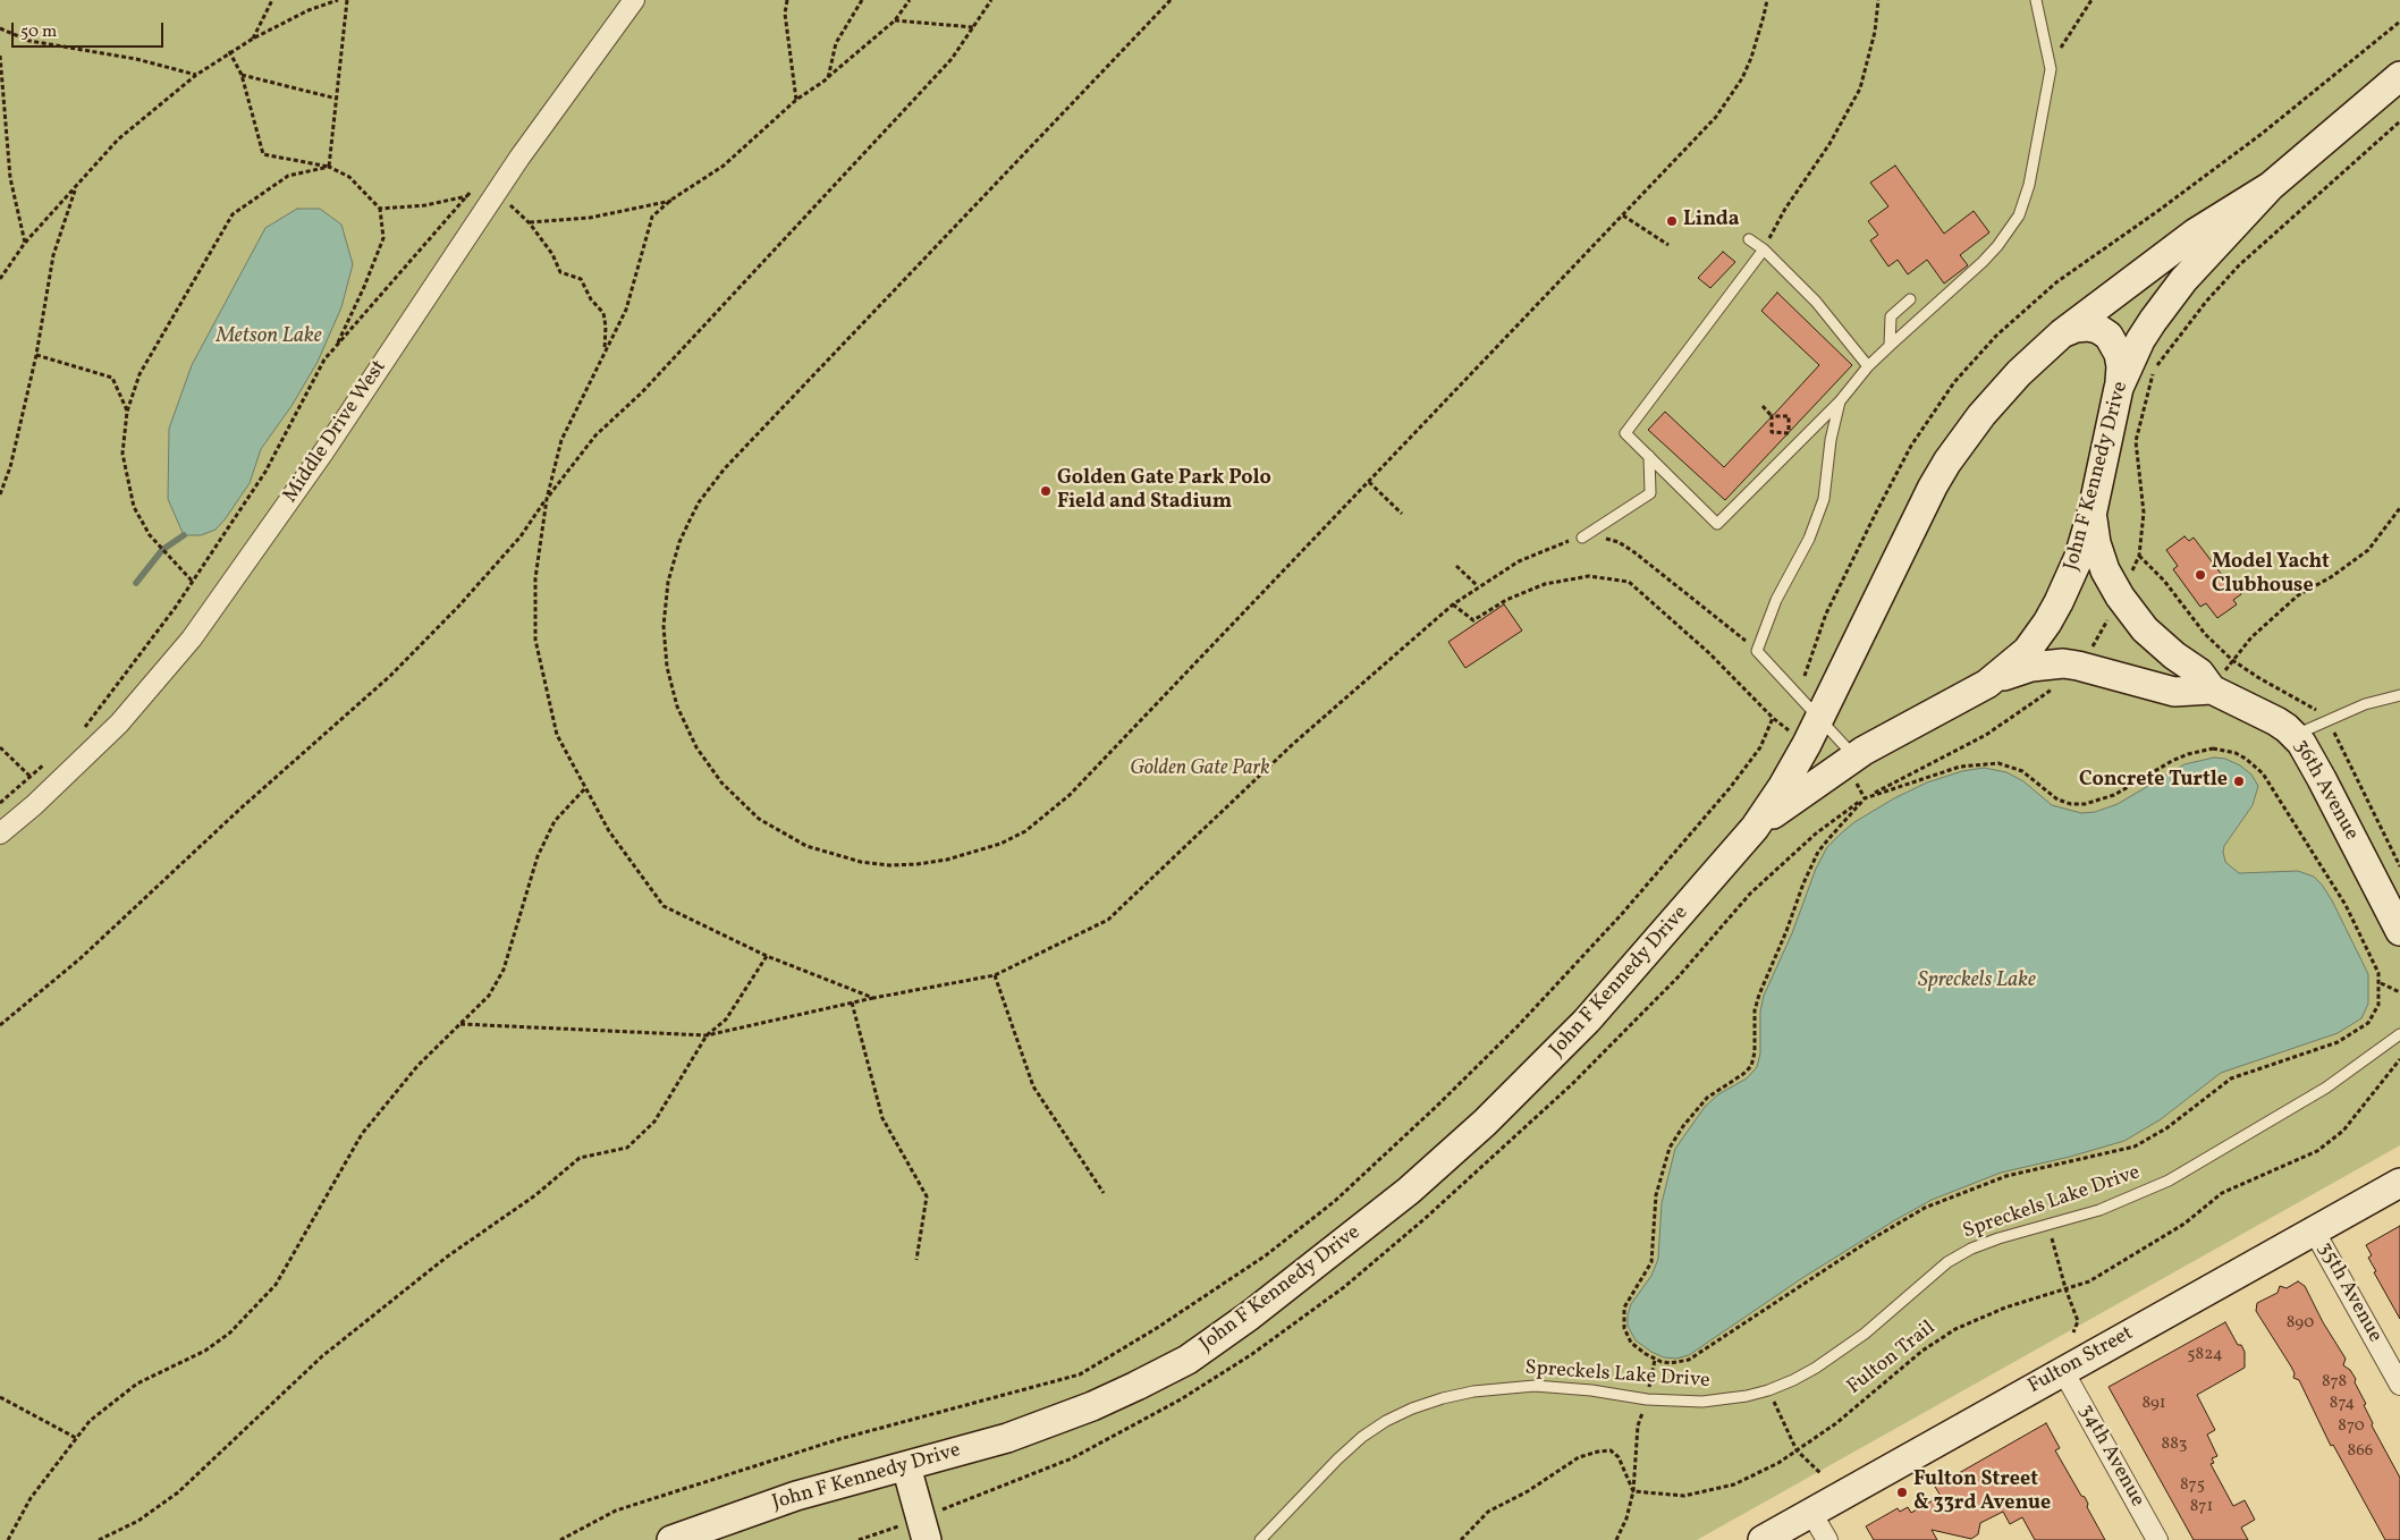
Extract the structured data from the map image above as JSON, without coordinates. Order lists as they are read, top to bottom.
{
  "streets": {
    "street": [
      "Middle Drive West",
      "John F Kennedy Drive",
      "36th Avenue",
      "35th Avenue",
      "Fulton Street",
      "34th Avenue"
    ],
    "lane": ["Spreckels Lake Drive"],
    "path": ["Fulton Trail"]
  },
  "crossings": [
    ["John F Kennedy Drive", "36th Avenue"],
    ["35th Avenue", "Fulton Street"],
    ["Fulton Street", "34th Avenue"]
  ],
  "water": ["Metson Lake", "Spreckels Lake"],
  "parks": ["Golden Gate Park"],
  "places": [
    "Linda",
    "Golden Gate Park Polo Field and Stadium",
    "Model Yacht Clubhouse",
    "Concrete Turtle",
    "Fulton Street & 33rd Avenue"
  ],
  "house_numbers": [
    "890",
    "5824",
    "878",
    "891",
    "874",
    "870",
    "883",
    "866",
    "875",
    "871"
  ],
  "scale_bar": "50 m"
}
